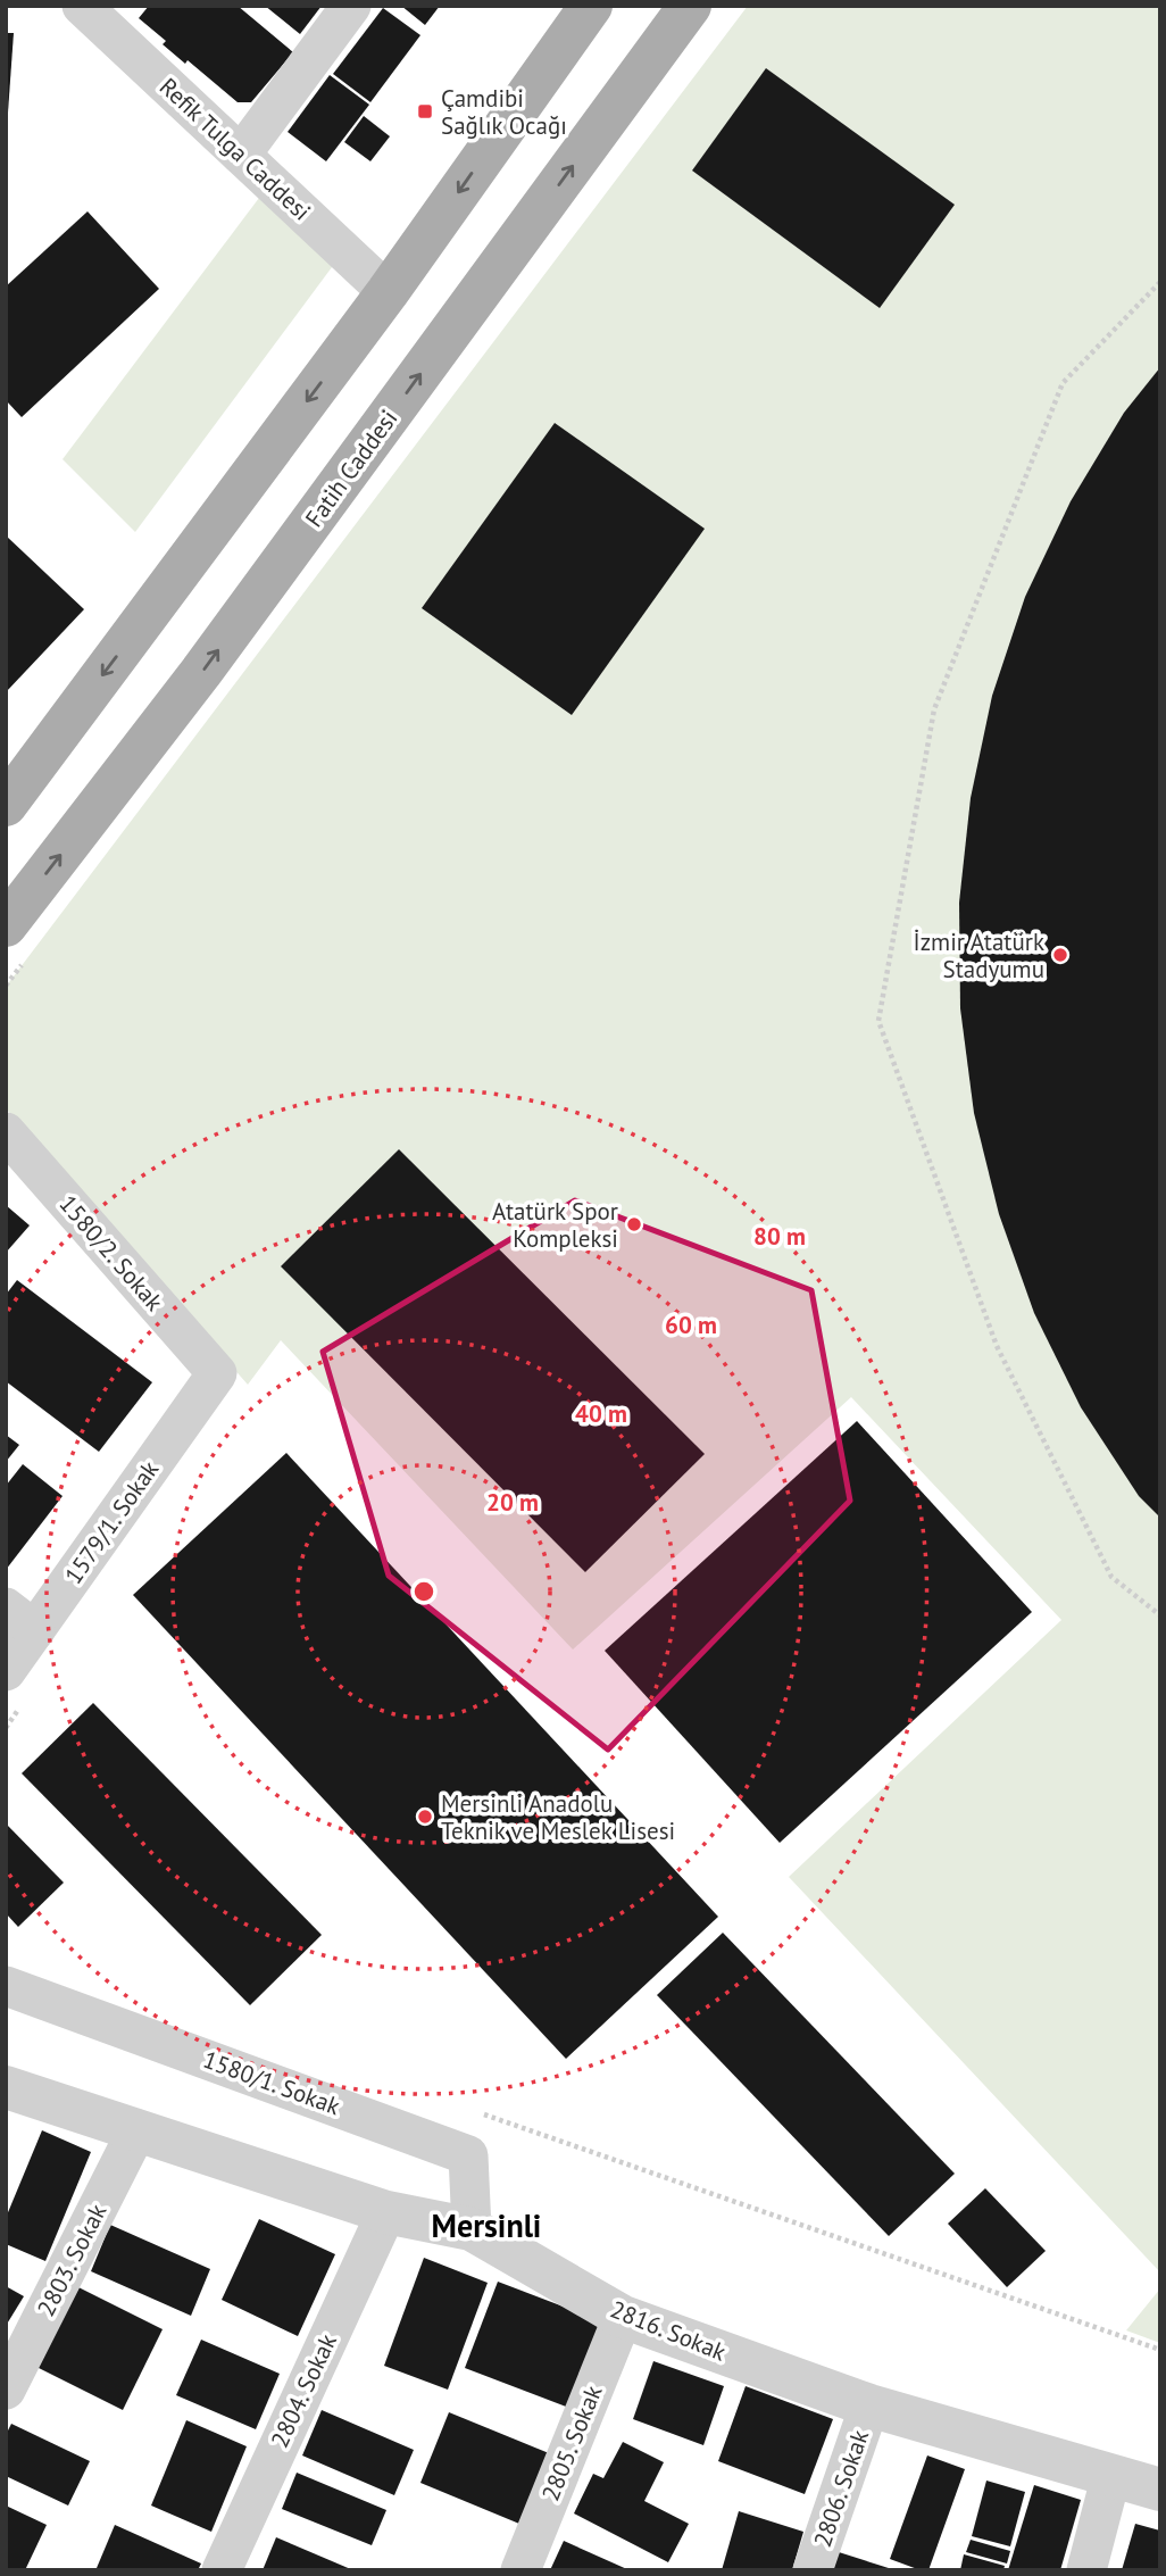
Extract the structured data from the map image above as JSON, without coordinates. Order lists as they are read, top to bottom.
{
  "streets": {
    "main road": ["Fatih Caddesi"],
    "street": [
      "Refik Tulga Caddesi",
      "1580/2. Sokak",
      "1579/1. Sokak",
      "1580/1. Sokak",
      "2803. Sokak",
      "2816. Sokak",
      "2804. Sokak",
      "2805. Sokak",
      "2806. Sokak"
    ]
  },
  "crossings": [
    ["1580/2. Sokak", "1579/1. Sokak"],
    ["1580/1. Sokak", "2816. Sokak"],
    ["2803. Sokak", "2816. Sokak"],
    ["2816. Sokak", "2804. Sokak"],
    ["2816. Sokak", "2805. Sokak"],
    ["2816. Sokak", "2806. Sokak"]
  ],
  "districts": ["Mersinli"],
  "places": {
    "transit": ["Çamdibi Sağlık Ocağı"],
    "other": ["İzmir Atatürk Stadyumu", "Atatürk Spor Kompleksi", "Mersinli Anadolu Teknik ve Meslek Lisesi"]
  },
  "rings": [
    "80 m",
    "60 m",
    "40 m",
    "20 m"
  ]
}
